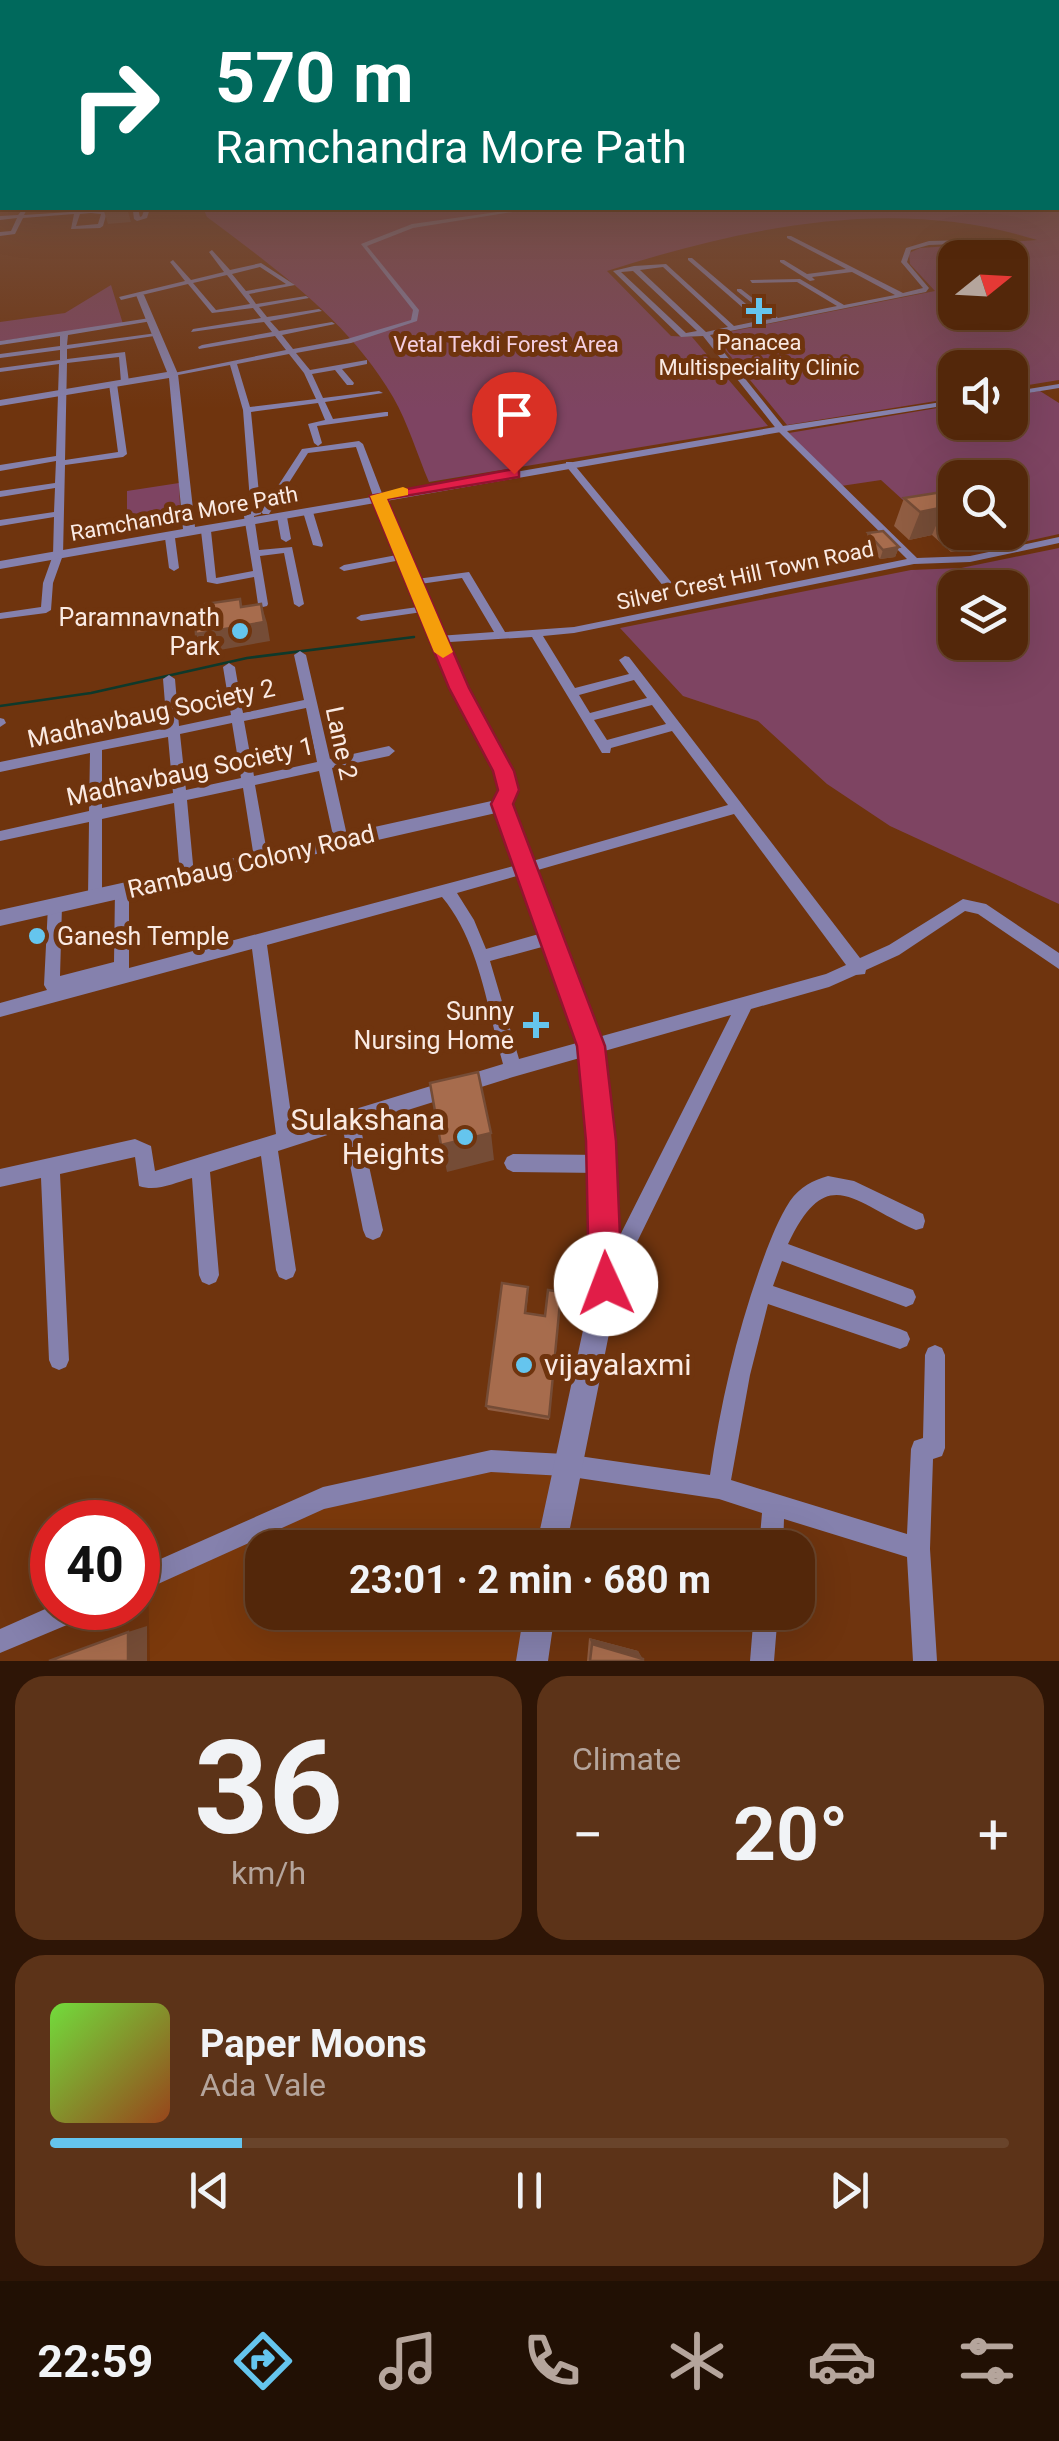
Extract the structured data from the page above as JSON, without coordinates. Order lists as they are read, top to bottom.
{
  "streets": {
    "street": [
      "Ramchandra More Path",
      "Silver Crest Hill Town Road",
      "Madhavbaug Society 2",
      "Lane 2",
      "Madhavbaug Society 1",
      "Rambaug Colony Road"
    ]
  },
  "crossings": [
    ["Madhavbaug Society 2", "Lane 2"],
    ["Lane 2", "Madhavbaug Society 1"],
    ["Lane 2", "Rambaug Colony Road"]
  ],
  "parks": ["Vetal Tekdi Forest Area"],
  "places": {
    "health": ["Panacea Multispeciality Clinic", "Sunny Nursing Home"],
    "other": [
      "Paramnavnath Park",
      "Ganesh Temple",
      "Sulakshana Heights",
      "vijayalaxmi"
    ]
  },
  "north": "right",
  "page": {
    "turn": ["570 m", "Ramchandra More Path"],
    "limit": "40",
    "trip": "23:01 · 2 min · 680 m",
    "tile": [
      ["36", "km/h"],
      "Climate"
    ],
    "heat": ["−", "20°", "+"],
    "song": ["Paper Moons", "Ada Vale"],
    "tabs": "22:59"
  }
}
